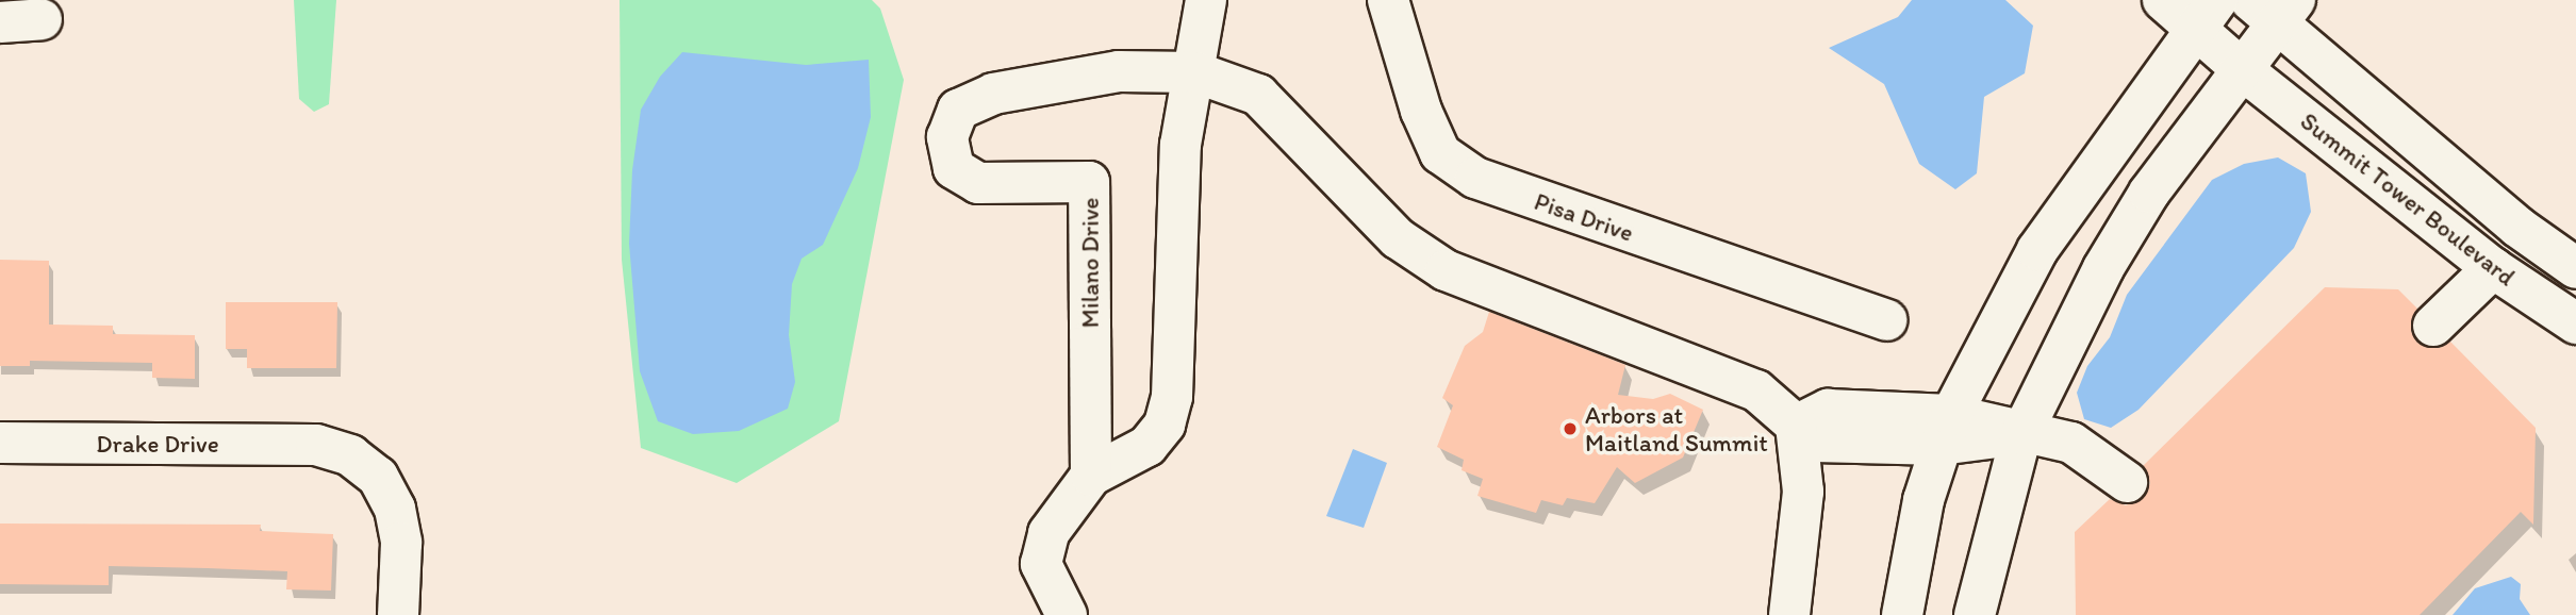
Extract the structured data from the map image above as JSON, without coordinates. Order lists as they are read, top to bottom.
{
  "streets": {
    "street": [
      "Summit Tower Boulevard",
      "Pisa Drive",
      "Milano Drive",
      "Drake Drive"
    ]
  },
  "places": ["Arbors at Maitland Summit"]
}
